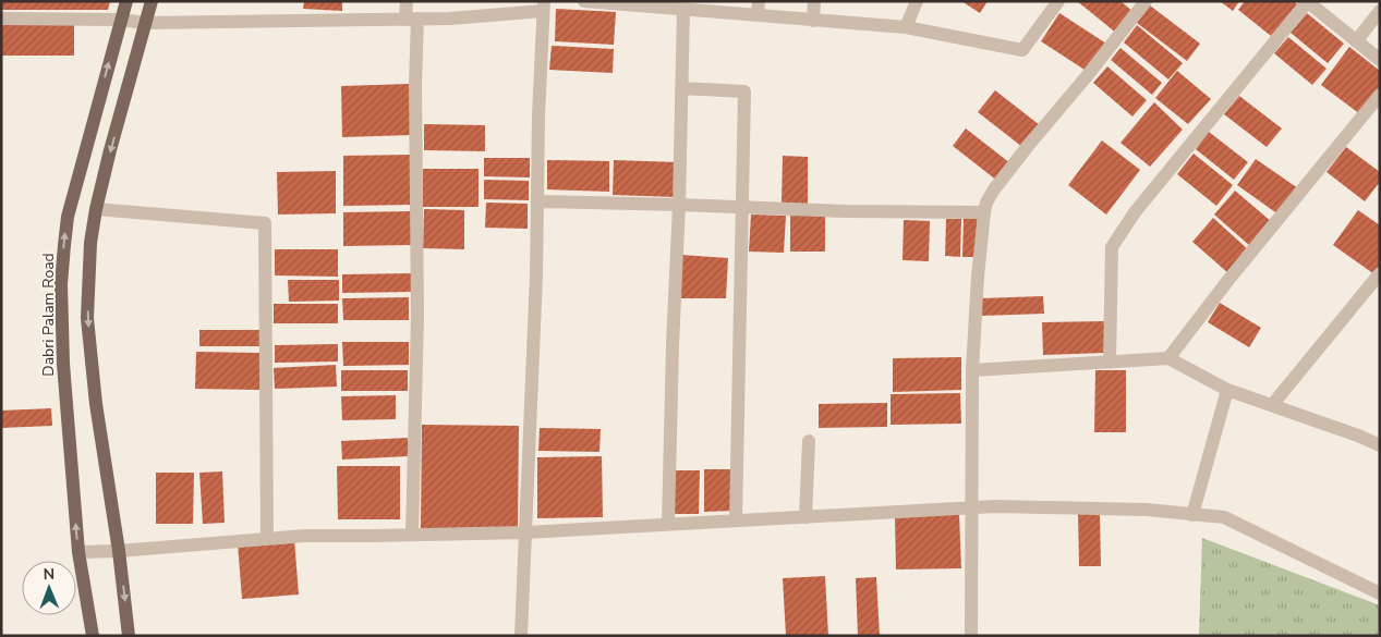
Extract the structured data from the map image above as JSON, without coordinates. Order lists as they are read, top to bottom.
{
  "streets": {
    "main road": ["Dabri Palam Road"]
  },
  "north": "top"
}
